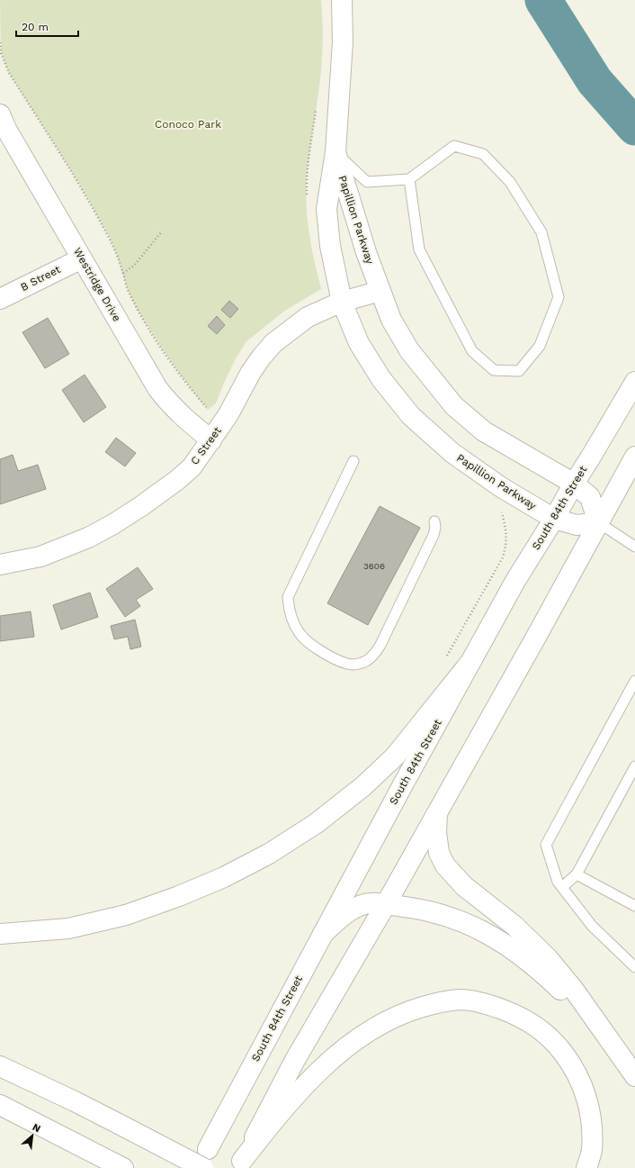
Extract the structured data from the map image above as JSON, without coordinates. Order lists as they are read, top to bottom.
{
  "streets": {
    "main road": [
      "Papillion Parkway",
      "B Street",
      "Westridge Drive",
      "C Street",
      "South 84th Street"
    ]
  },
  "crossings": [
    ["Papillion Parkway", "C Street"],
    ["Papillion Parkway", "South 84th Street"],
    ["B Street", "Westridge Drive"],
    ["Westridge Drive", "C Street"]
  ],
  "parks": ["Conoco Park"],
  "house_numbers": ["3606"],
  "scale_bar": "20 m",
  "north": "top right"
}
